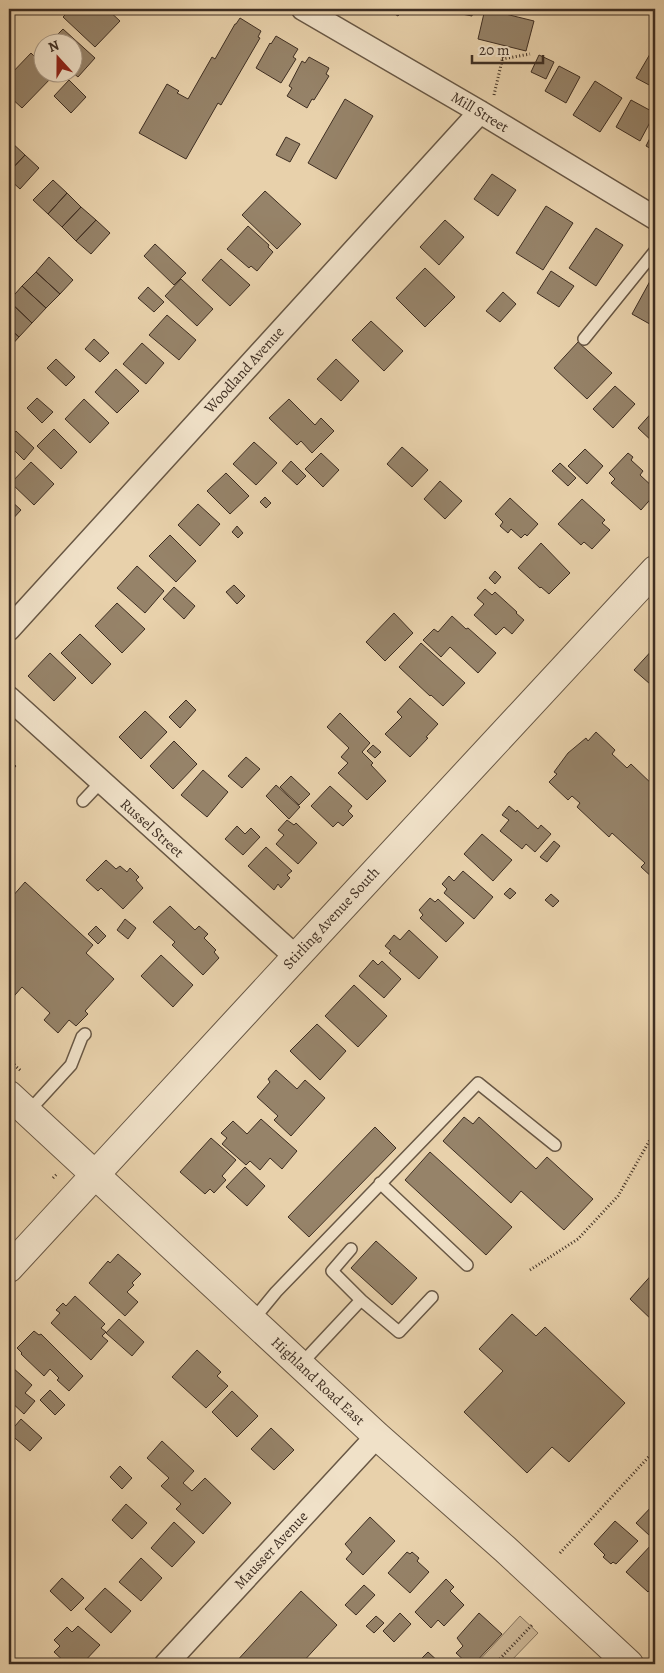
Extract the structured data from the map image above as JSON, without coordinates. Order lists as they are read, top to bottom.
{
  "streets": {
    "street": [
      "Mill Street",
      "Woodland Avenue",
      "Russel Street",
      "Stirling Avenue South",
      "Highland Road East",
      "Mausser Avenue"
    ]
  },
  "crossings": [
    ["Mill Street", "Woodland Avenue"],
    ["Russel Street", "Stirling Avenue South"],
    ["Stirling Avenue South", "Highland Road East"],
    ["Highland Road East", "Mausser Avenue"]
  ],
  "scale_bar": "20 m",
  "north": "top"
}
